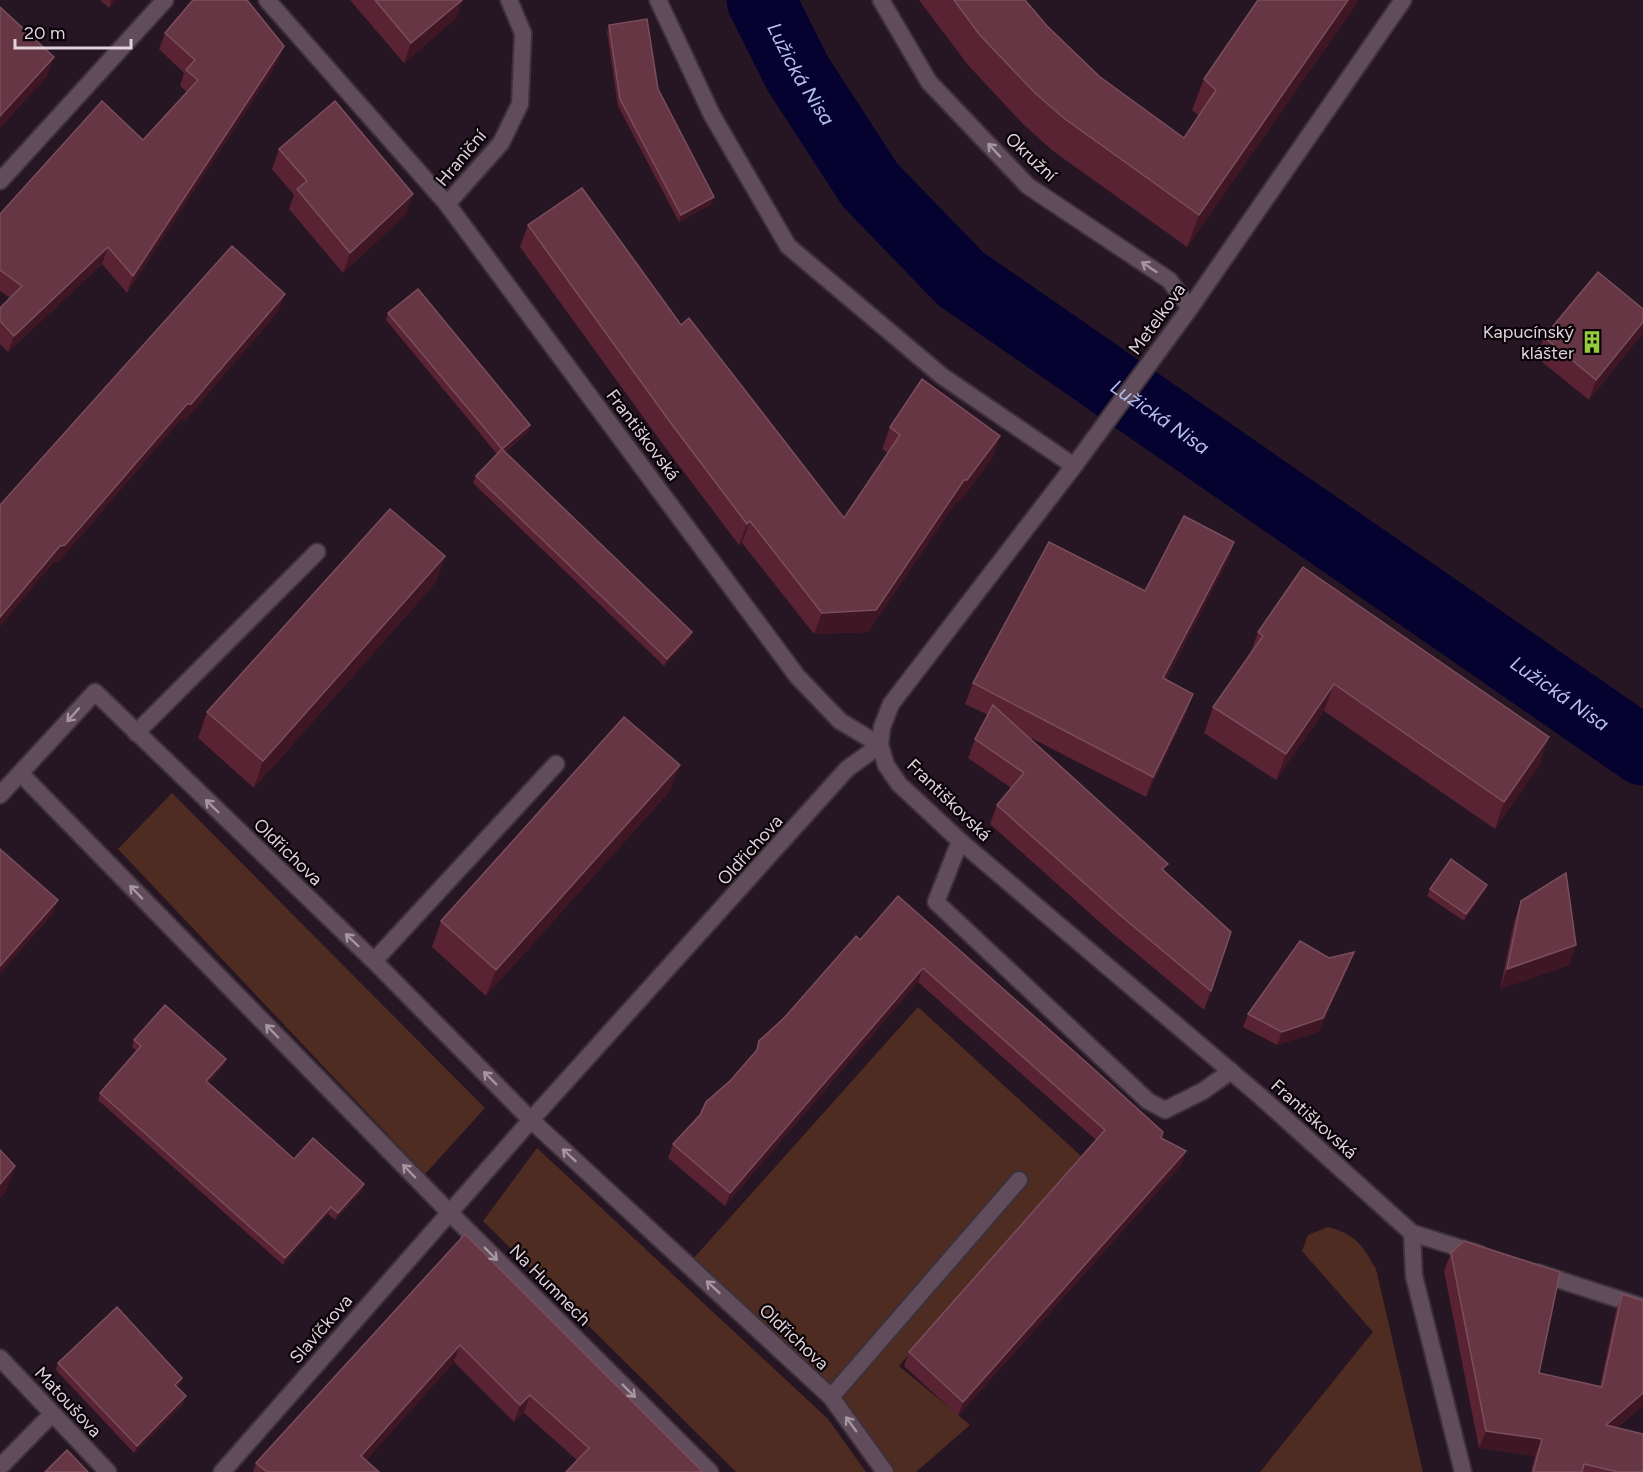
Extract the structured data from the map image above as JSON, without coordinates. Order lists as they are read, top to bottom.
{
  "streets": {
    "street": [
      "Okružní",
      "Hraniční",
      "Metelkova",
      "Františkovská",
      "Oldřichova",
      "Na Humnech",
      "Slavíčkova",
      "Matoušova"
    ]
  },
  "crossings": [
    ["Okružní", "Metelkova"],
    ["Hraniční", "Františkovská"],
    ["Metelkova", "Františkovská"],
    ["Metelkova", "Oldřichova"],
    ["Františkovská", "Oldřichova"],
    ["Na Humnech", "Slavíčkova"]
  ],
  "one_way": ["Okružní", "Na Humnech"],
  "water": ["Lužická Nisa"],
  "places": {
    "building": ["Kapucínský klášter"]
  },
  "scale_bar": "20 m"
}
